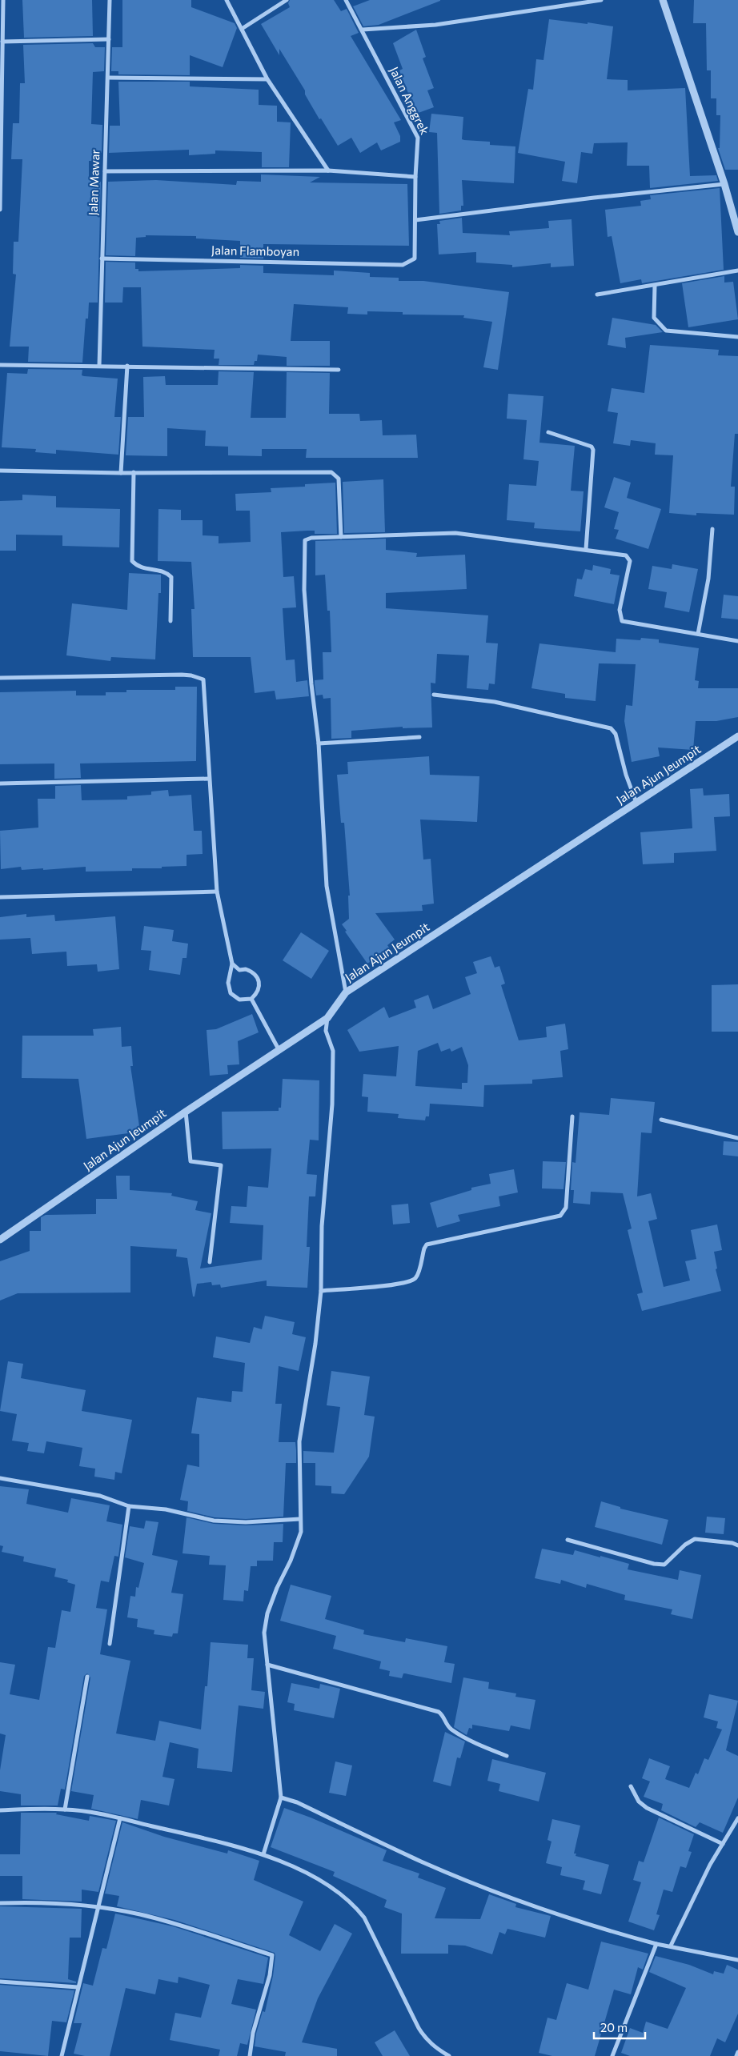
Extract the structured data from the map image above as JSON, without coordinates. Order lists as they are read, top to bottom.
{
  "streets": {
    "street": [
      "Jalan Anggrek",
      "Jalan Mawar",
      "Jalan Flamboyan",
      "Jalan Ajun Jeumpit"
    ]
  },
  "crossings": [
    ["Jalan Anggrek", "Jalan Flamboyan"],
    ["Jalan Mawar", "Jalan Flamboyan"]
  ],
  "scale_bar": "20 m"
}
